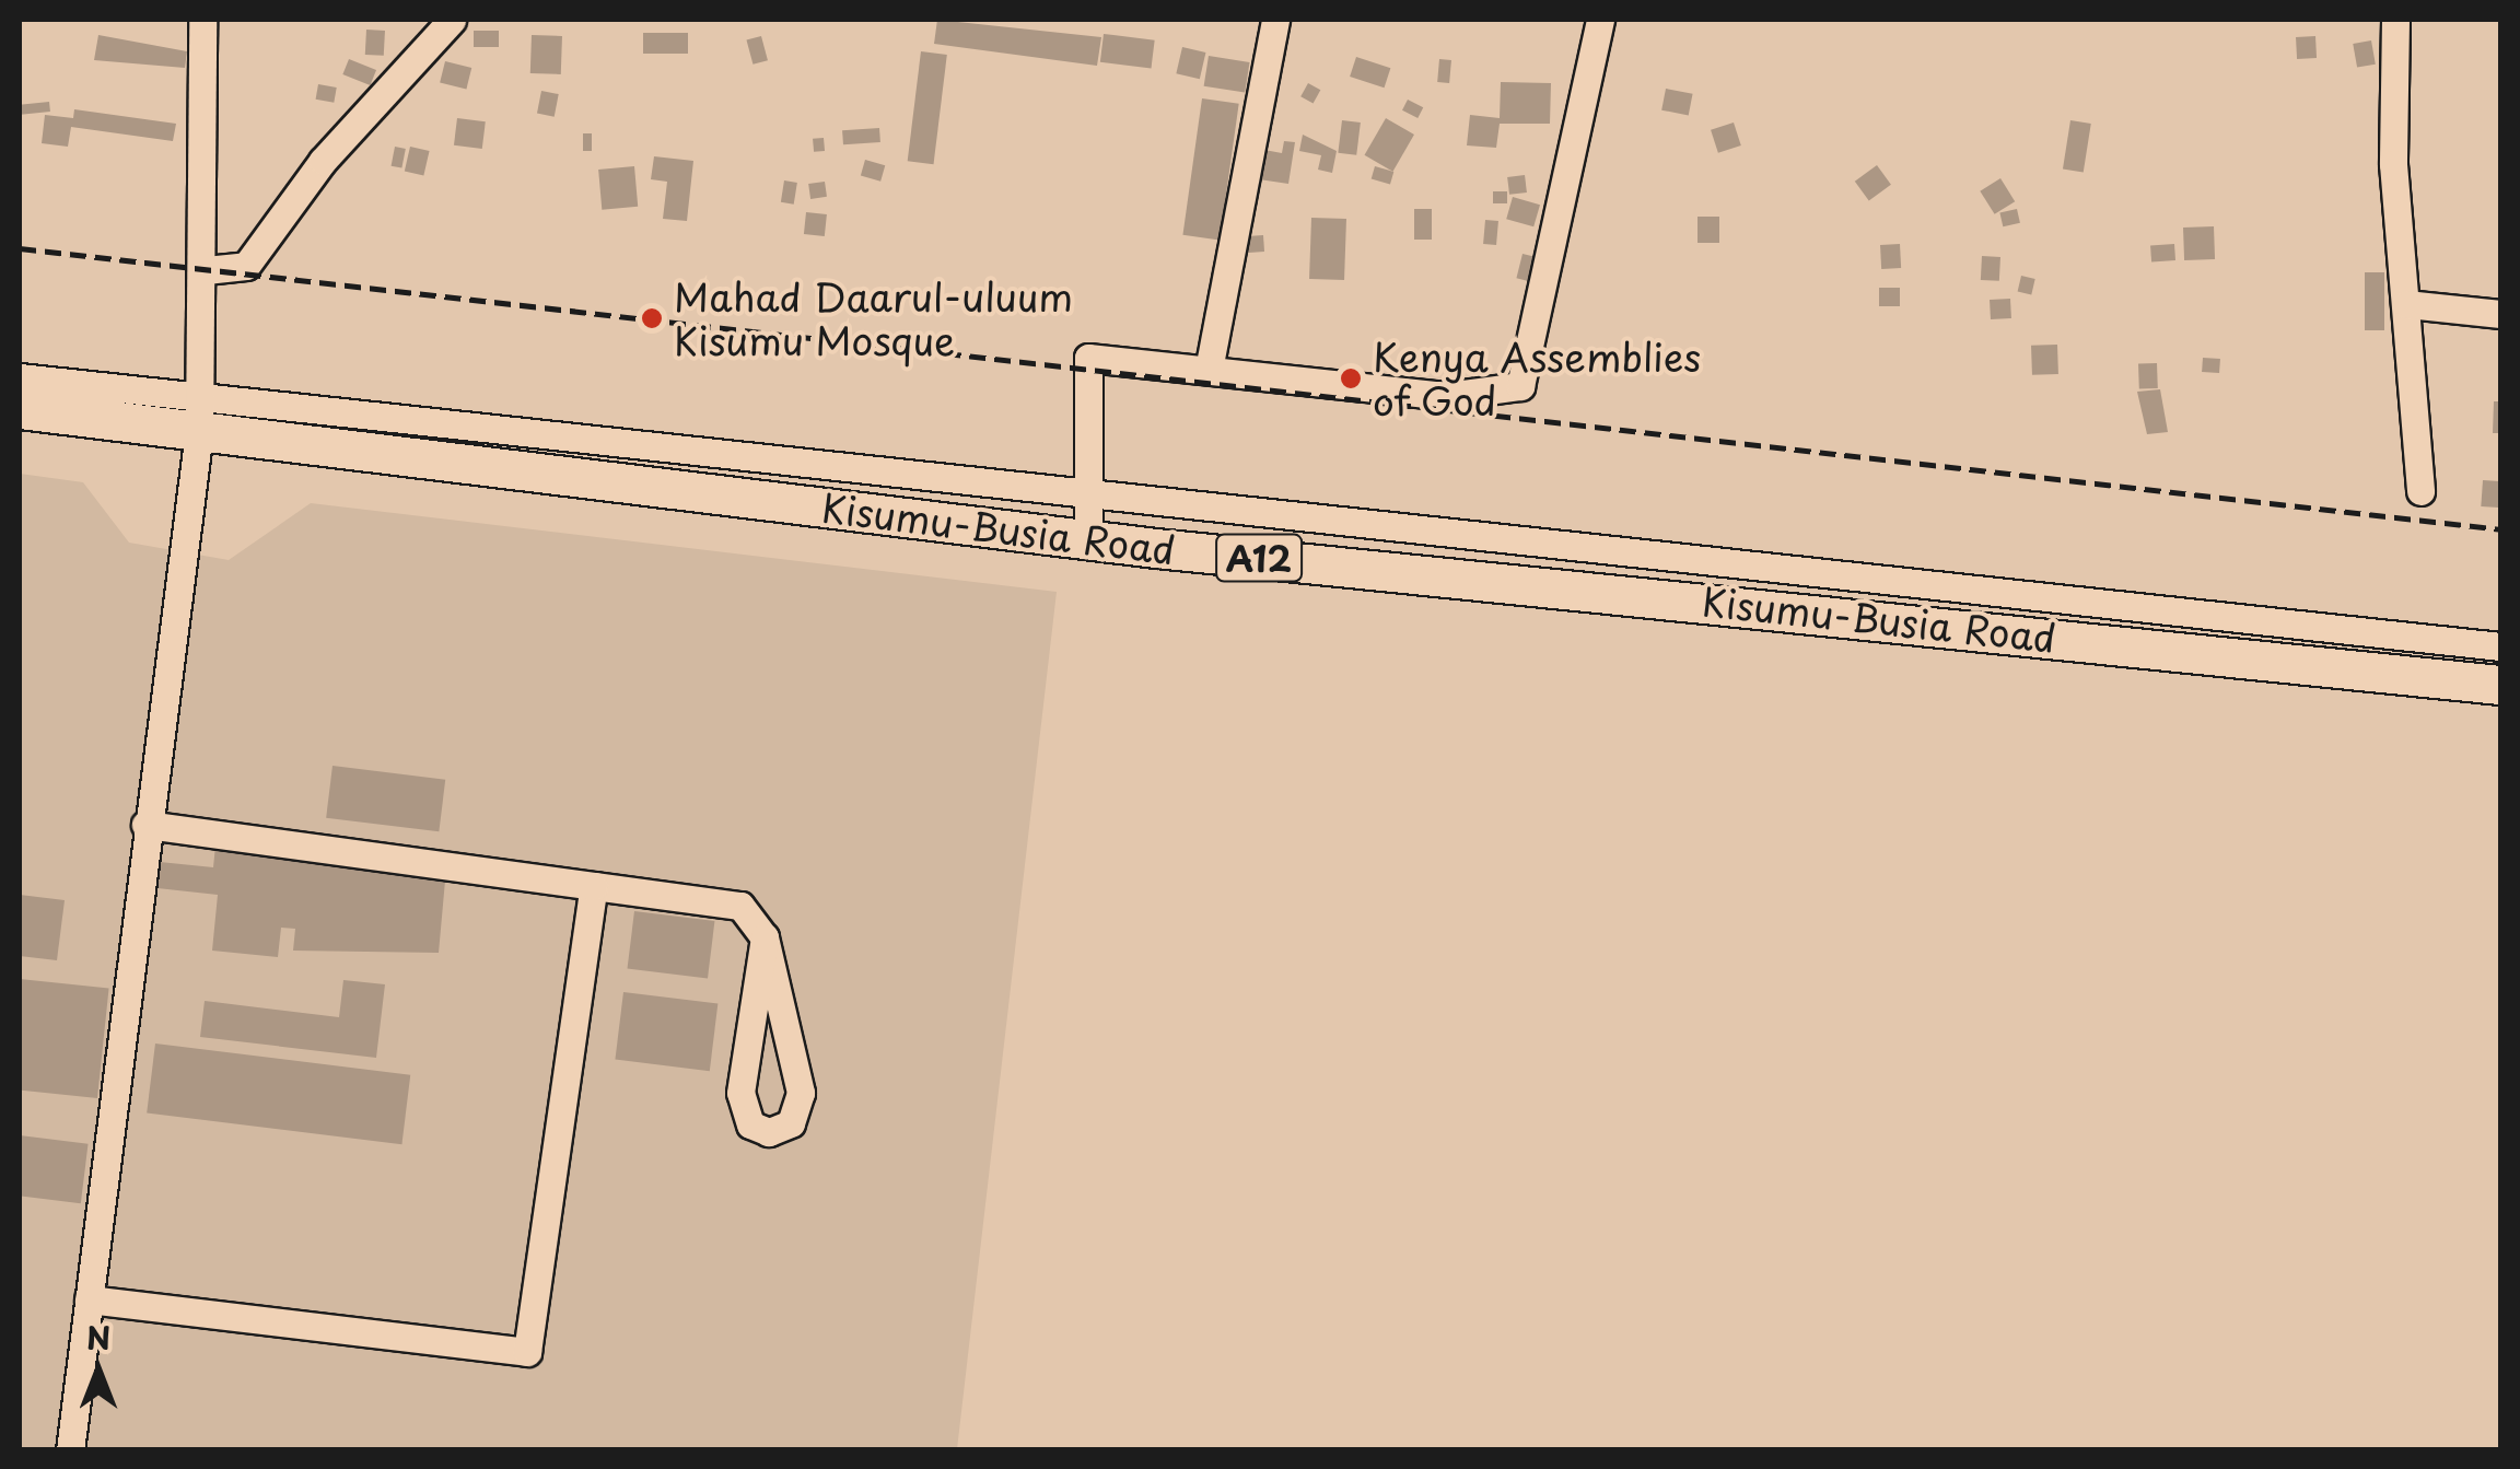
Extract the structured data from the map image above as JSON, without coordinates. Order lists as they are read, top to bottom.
{
  "streets": {
    "highway": ["Kisumu-Busia Road", "A12"]
  },
  "places": ["Mahad Daarul-uluum Kisumu Mosque", "Kenya Assemblies of God"],
  "north": "top"
}
